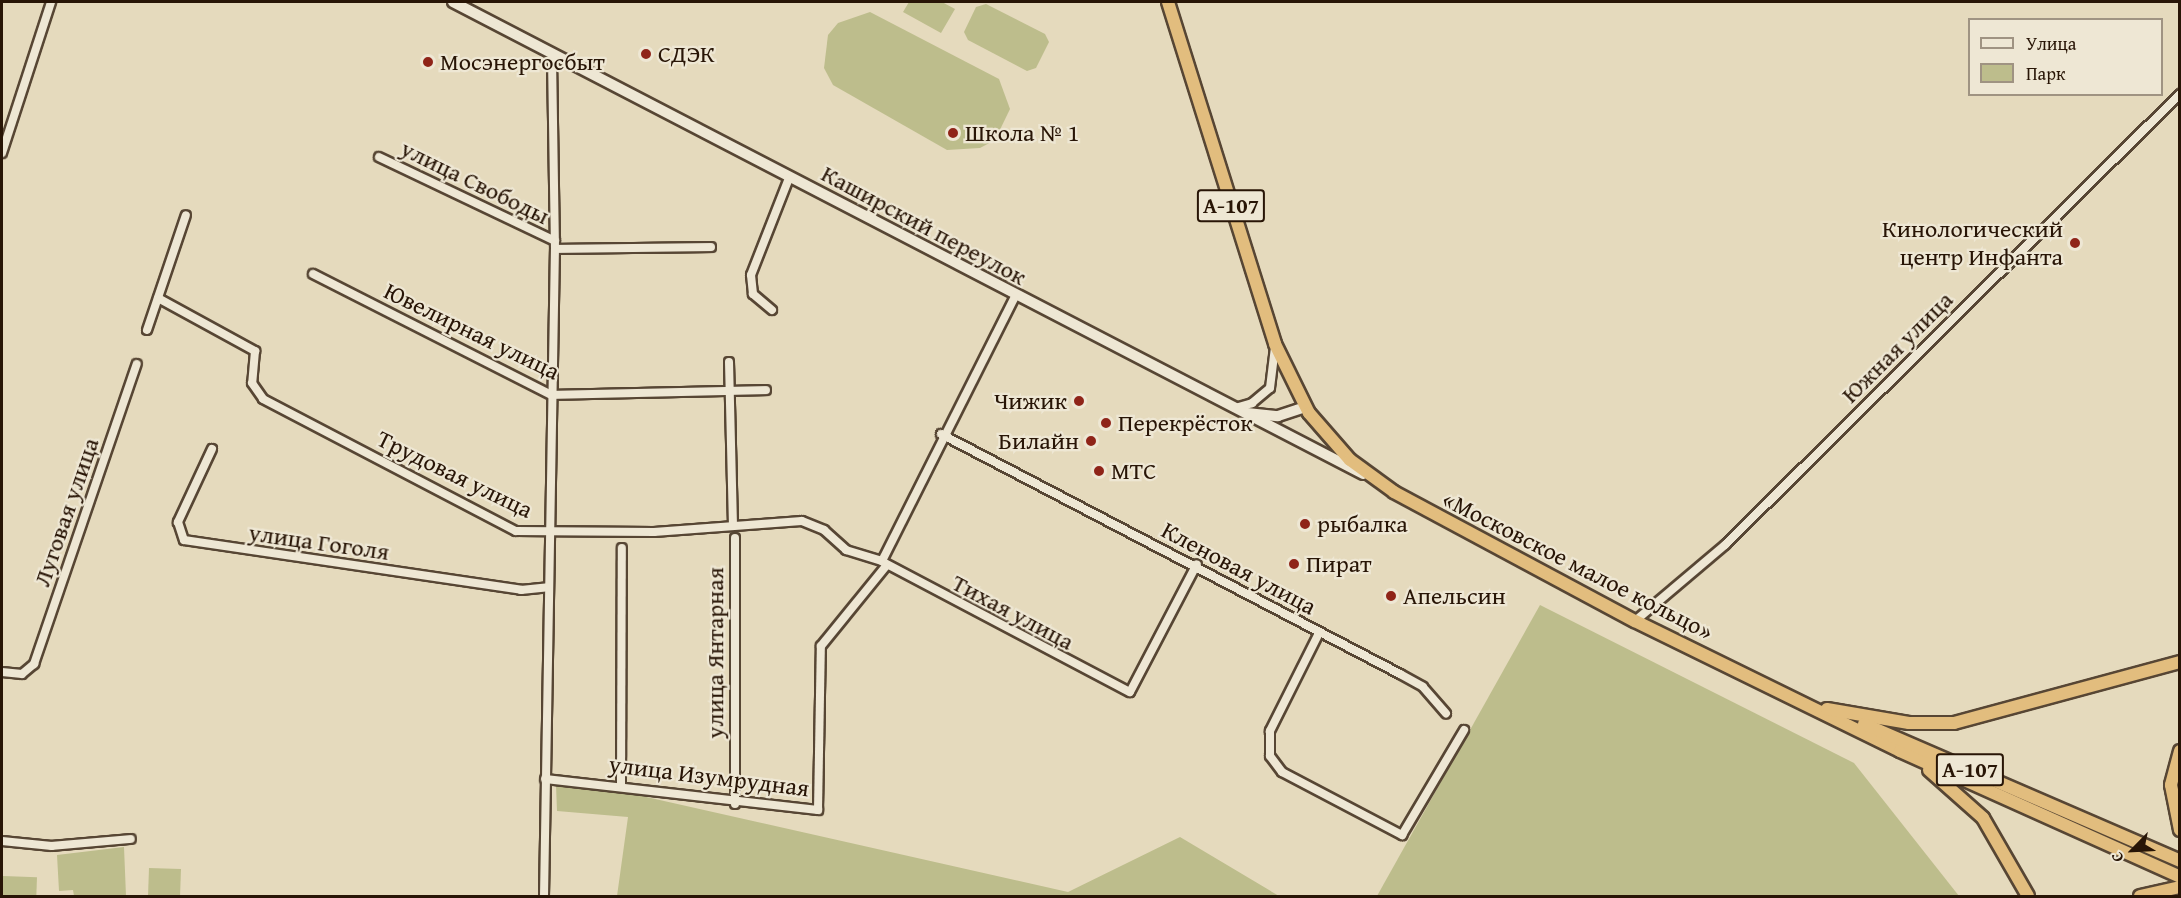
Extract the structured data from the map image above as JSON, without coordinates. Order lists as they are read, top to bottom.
{
  "streets": {
    "highway": ["А-107", "«Московское малое кольцо»"],
    "main road": ["Каширский переулок"],
    "street": [
      "улица Свободы",
      "Ювелирная улица",
      "Южная улица",
      "Трудовая улица",
      "Луговая улица",
      "улица Гоголя",
      "Кленовая улица",
      "Тихая улица",
      "улица Янтарная",
      "улица Изумрудная"
    ]
  },
  "crossings": [
    ["А-107", "Каширский переулок"],
    ["А-107", "«Московское малое кольцо»"],
    ["Каширский переулок", "«Московское малое кольцо»"],
    ["Южная улица", "«Московское малое кольцо»"],
    ["Трудовая улица", "Тихая улица"],
    ["Кленовая улица", "Тихая улица"],
    ["Тихая улица", "улица Изумрудная"],
    ["улица Янтарная", "улица Изумрудная"]
  ],
  "places": [
    "СДЭК",
    "Мосэнергосбыт",
    "Школа № 1",
    "Кинологический центр Инфанта",
    "Чижик",
    "Перекрёсток",
    "Билайн",
    "МТС",
    "рыбалка",
    "Пират",
    "Апельсин"
  ],
  "legend": ["Улица", "Парк"],
  "north": "bottom left"
}
